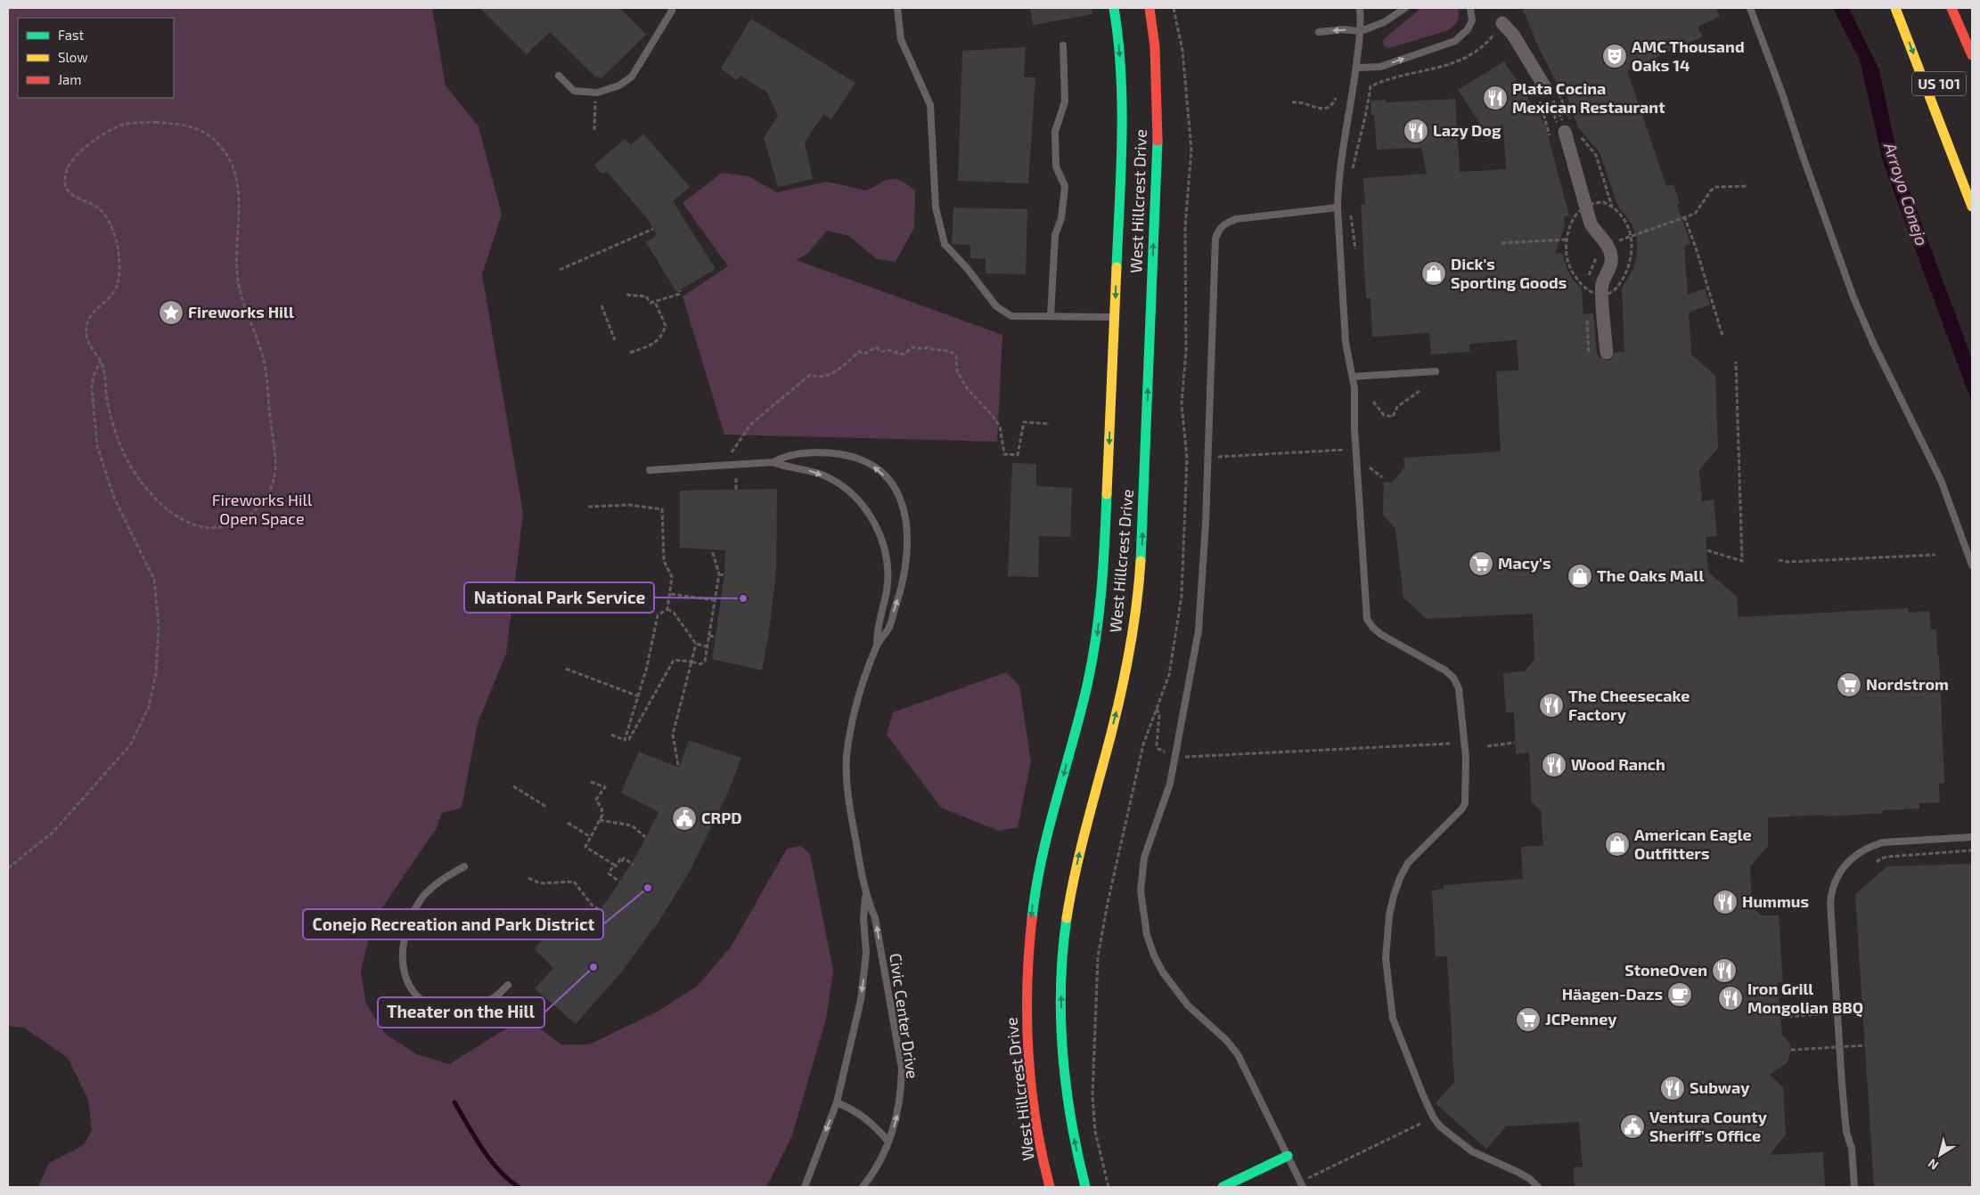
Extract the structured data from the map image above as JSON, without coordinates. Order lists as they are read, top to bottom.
{
  "streets": {
    "main road": ["US 101", "West Hillcrest Drive"],
    "lane": ["Civic Center Drive"]
  },
  "water": ["Arroyo Conejo"],
  "parks": ["Fireworks Hill Open Space"],
  "places": {
    "theatre": ["AMC Thousand Oaks 14"],
    "restaurant": [
      "Plata Cocina Mexican Restaurant",
      "Lazy Dog",
      "The Cheesecake Factory",
      "Wood Ranch",
      "Hummus",
      "StoneOven",
      "Iron Grill Mongolian BBQ",
      "Subway"
    ],
    "shop": ["Dick's Sporting Goods", "The Oaks Mall", "American Eagle Outfitters"],
    "place": ["Fireworks Hill"],
    "supermarket": ["Macy's", "Nordstrom", "JCPenney"],
    "other": ["National Park Service", "Conejo Recreation and Park District", "Theater on the Hill"],
    "public building": ["CRPD", "Ventura County Sheriff's Office"],
    "cafe": ["Häagen-Dazs"]
  },
  "legend": ["Fast", "Slow", "Jam"],
  "north": "bottom left"
}
